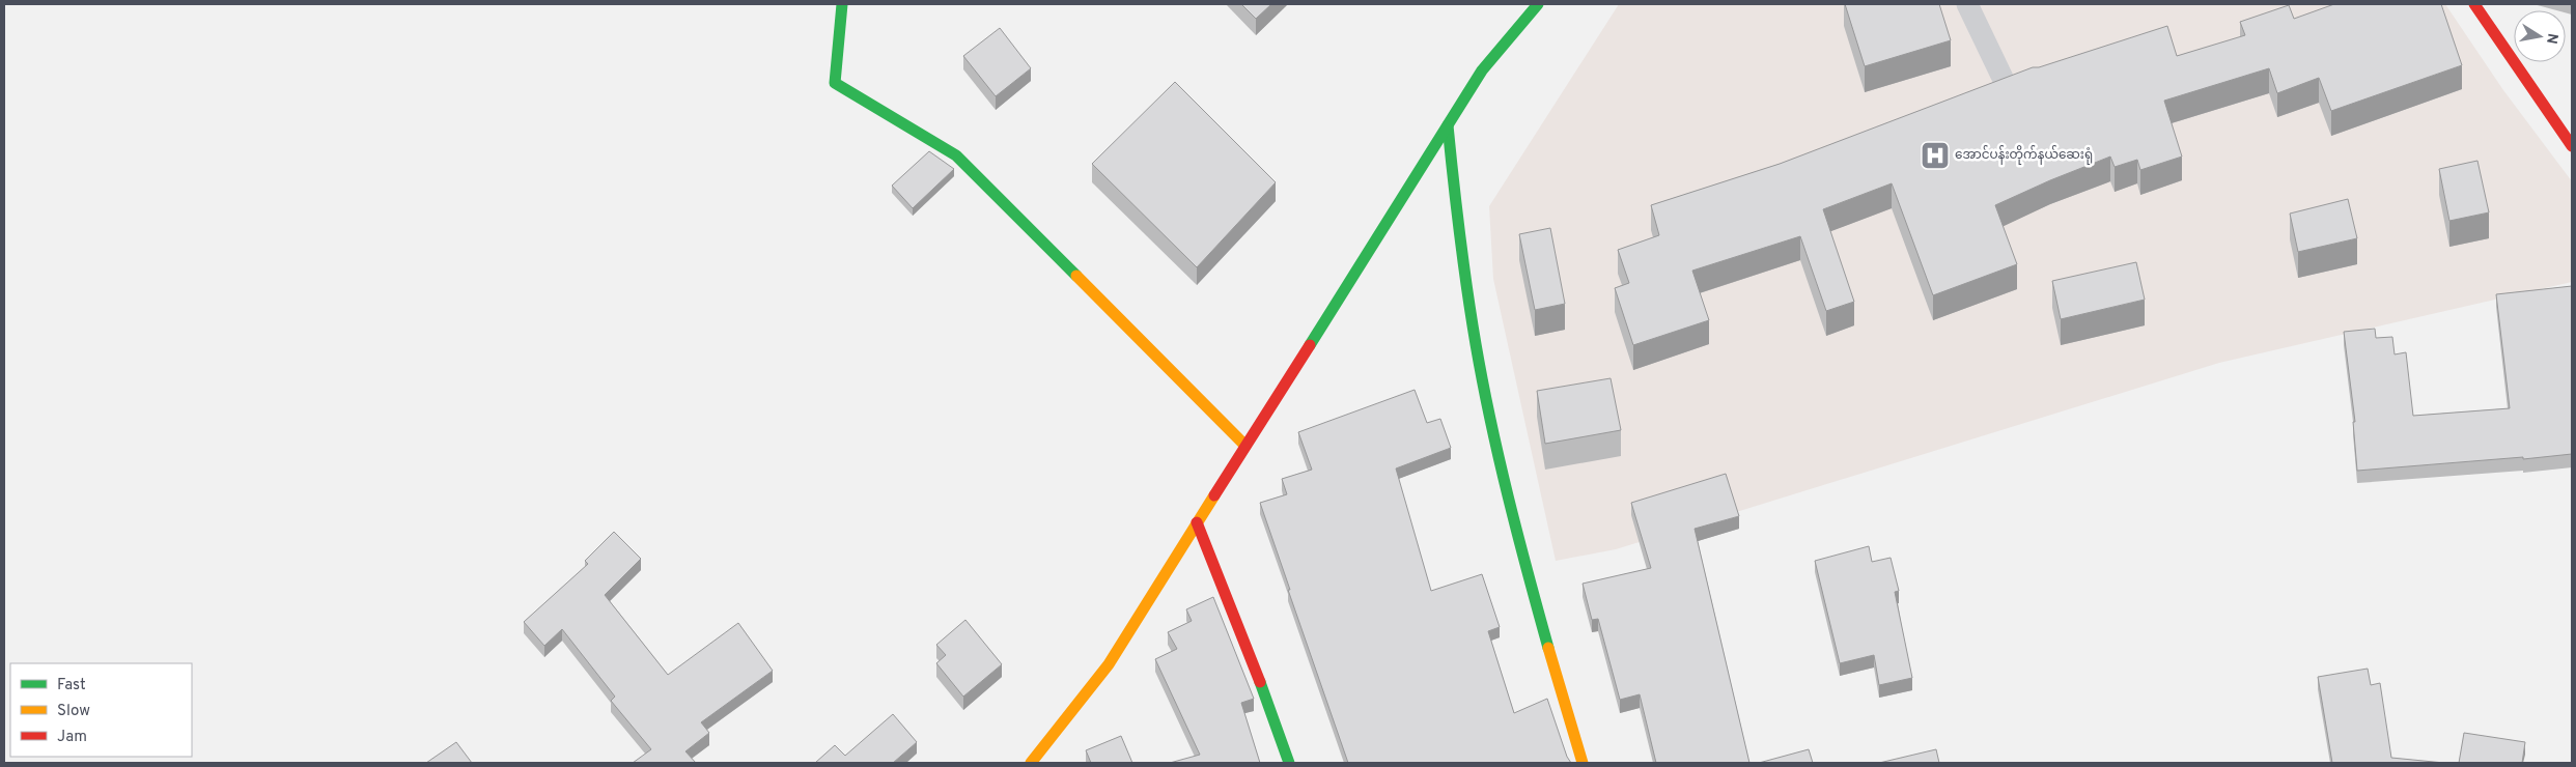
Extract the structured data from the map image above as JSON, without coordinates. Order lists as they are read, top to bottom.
{
  "places": {
    "hospital": ["အောင်ပန်းတိုက်နယ်ဆေးရုံ"]
  },
  "legend": ["Fast", "Slow", "Jam"],
  "north": "right"
}
